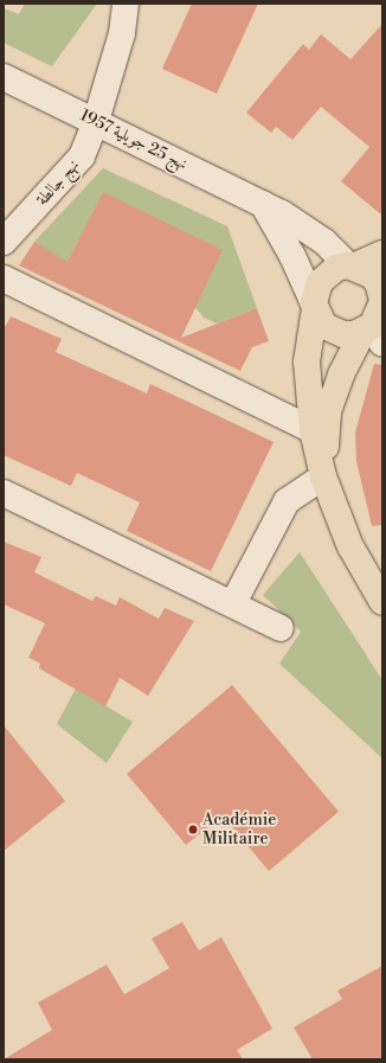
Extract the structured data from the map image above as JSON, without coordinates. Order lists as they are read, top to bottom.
{
  "streets": {
    "street": ["نهج 25 جويلية 1957", "نهج جالطة"]
  },
  "crossings": [
    ["نهج 25 جويلية 1957", "نهج جالطة"]
  ],
  "places": ["Académie Militaire"]
}
